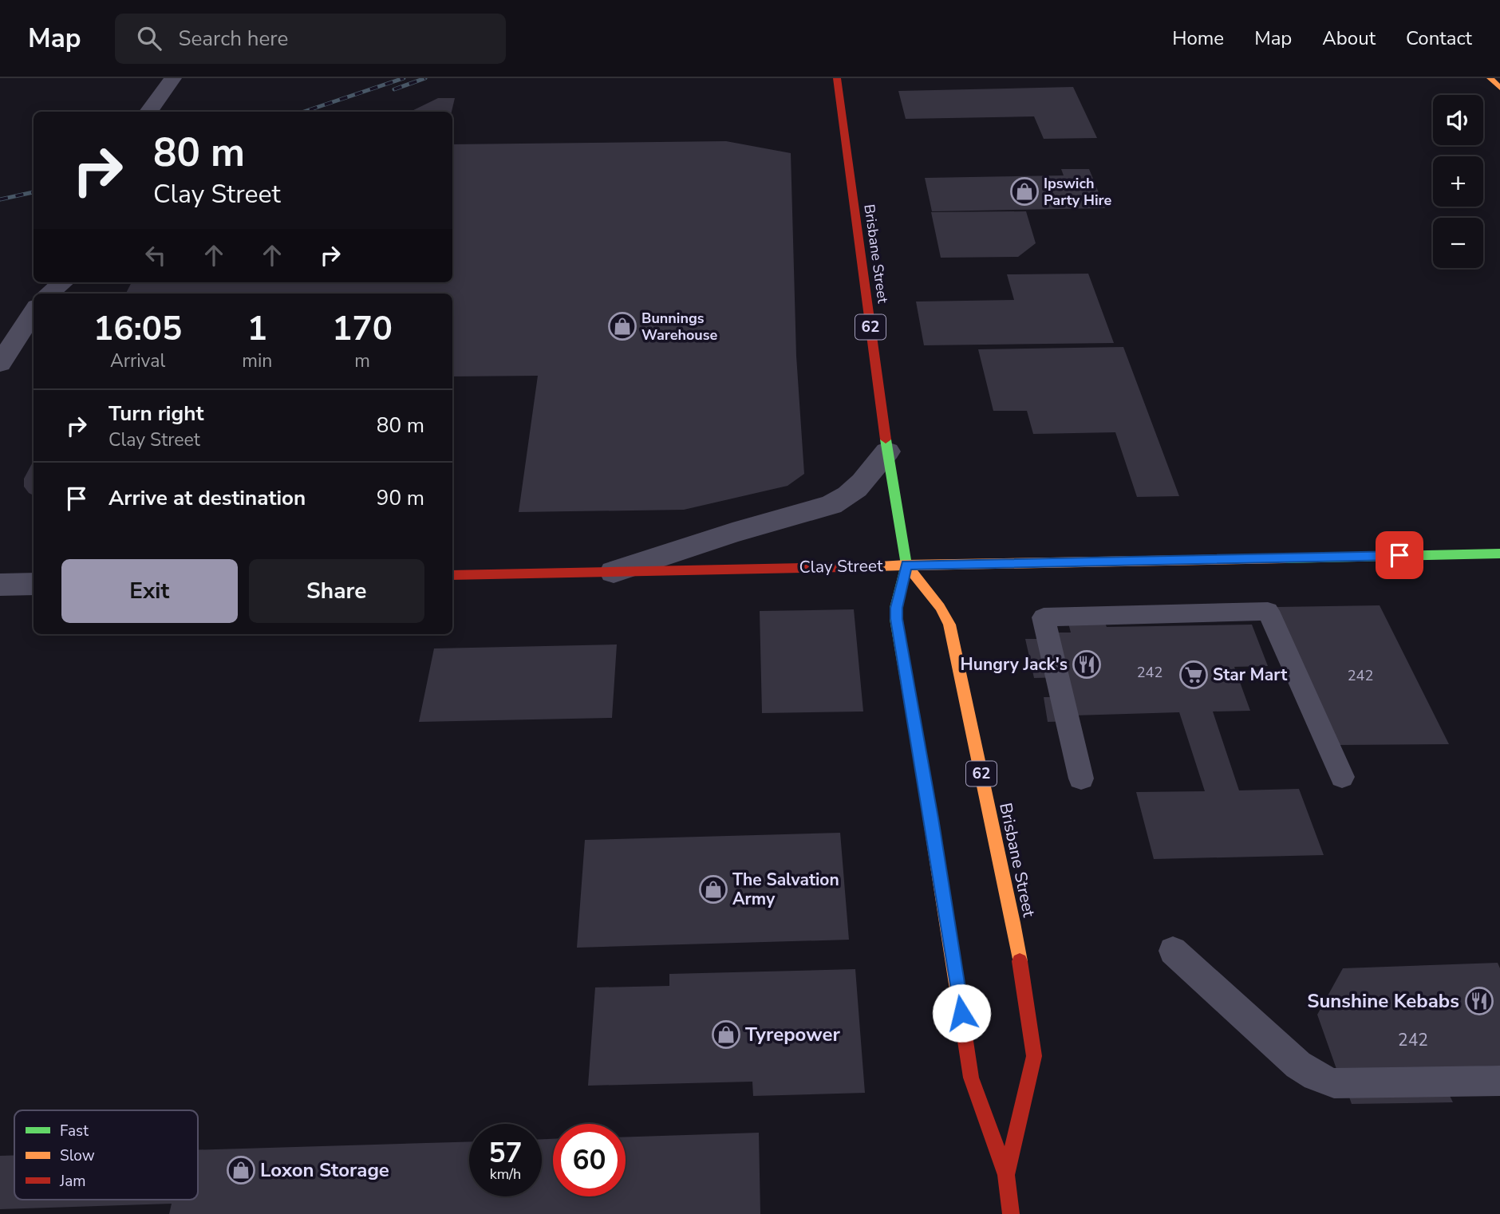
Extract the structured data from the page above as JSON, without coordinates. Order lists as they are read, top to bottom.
{
  "streets": {
    "main road": ["Brisbane Street", "62", "Clay Street"]
  },
  "crossings": [
    ["Brisbane Street", "Clay Street"]
  ],
  "places": {
    "shop": [
      "Ipswich Party Hire",
      "Bunnings Warehouse",
      "The Salvation Army",
      "Tyrepower",
      "Loxon Storage"
    ],
    "restaurant": ["Hungry Jack's", "Sunshine Kebabs"],
    "supermarket": ["Star Mart"]
  },
  "house_numbers": ["242", "242", "242"],
  "legend": ["Fast", "Slow", "Jam"],
  "page": {
    "header": "Map",
    "search": "Search here",
    "nav": [
      "Home",
      "Map",
      "About",
      "Contact"
    ],
    "map_buttons": ["+", "−"],
    "turn": ["80 m", "Clay Street"],
    "eta": [
      "16:05",
      "Arrival",
      "1",
      "min",
      "170",
      "m"
    ],
    "list": [
      {
        "name": "Turn right",
        "note": "Clay Street",
        "value": "80 m"
      },
      {
        "name": "Arrive at destination",
        "value": "90 m"
      }
    ],
    "buttons": ["Exit", "Share"],
    "speed": "57 km/h",
    "limit": "60"
  }
}
